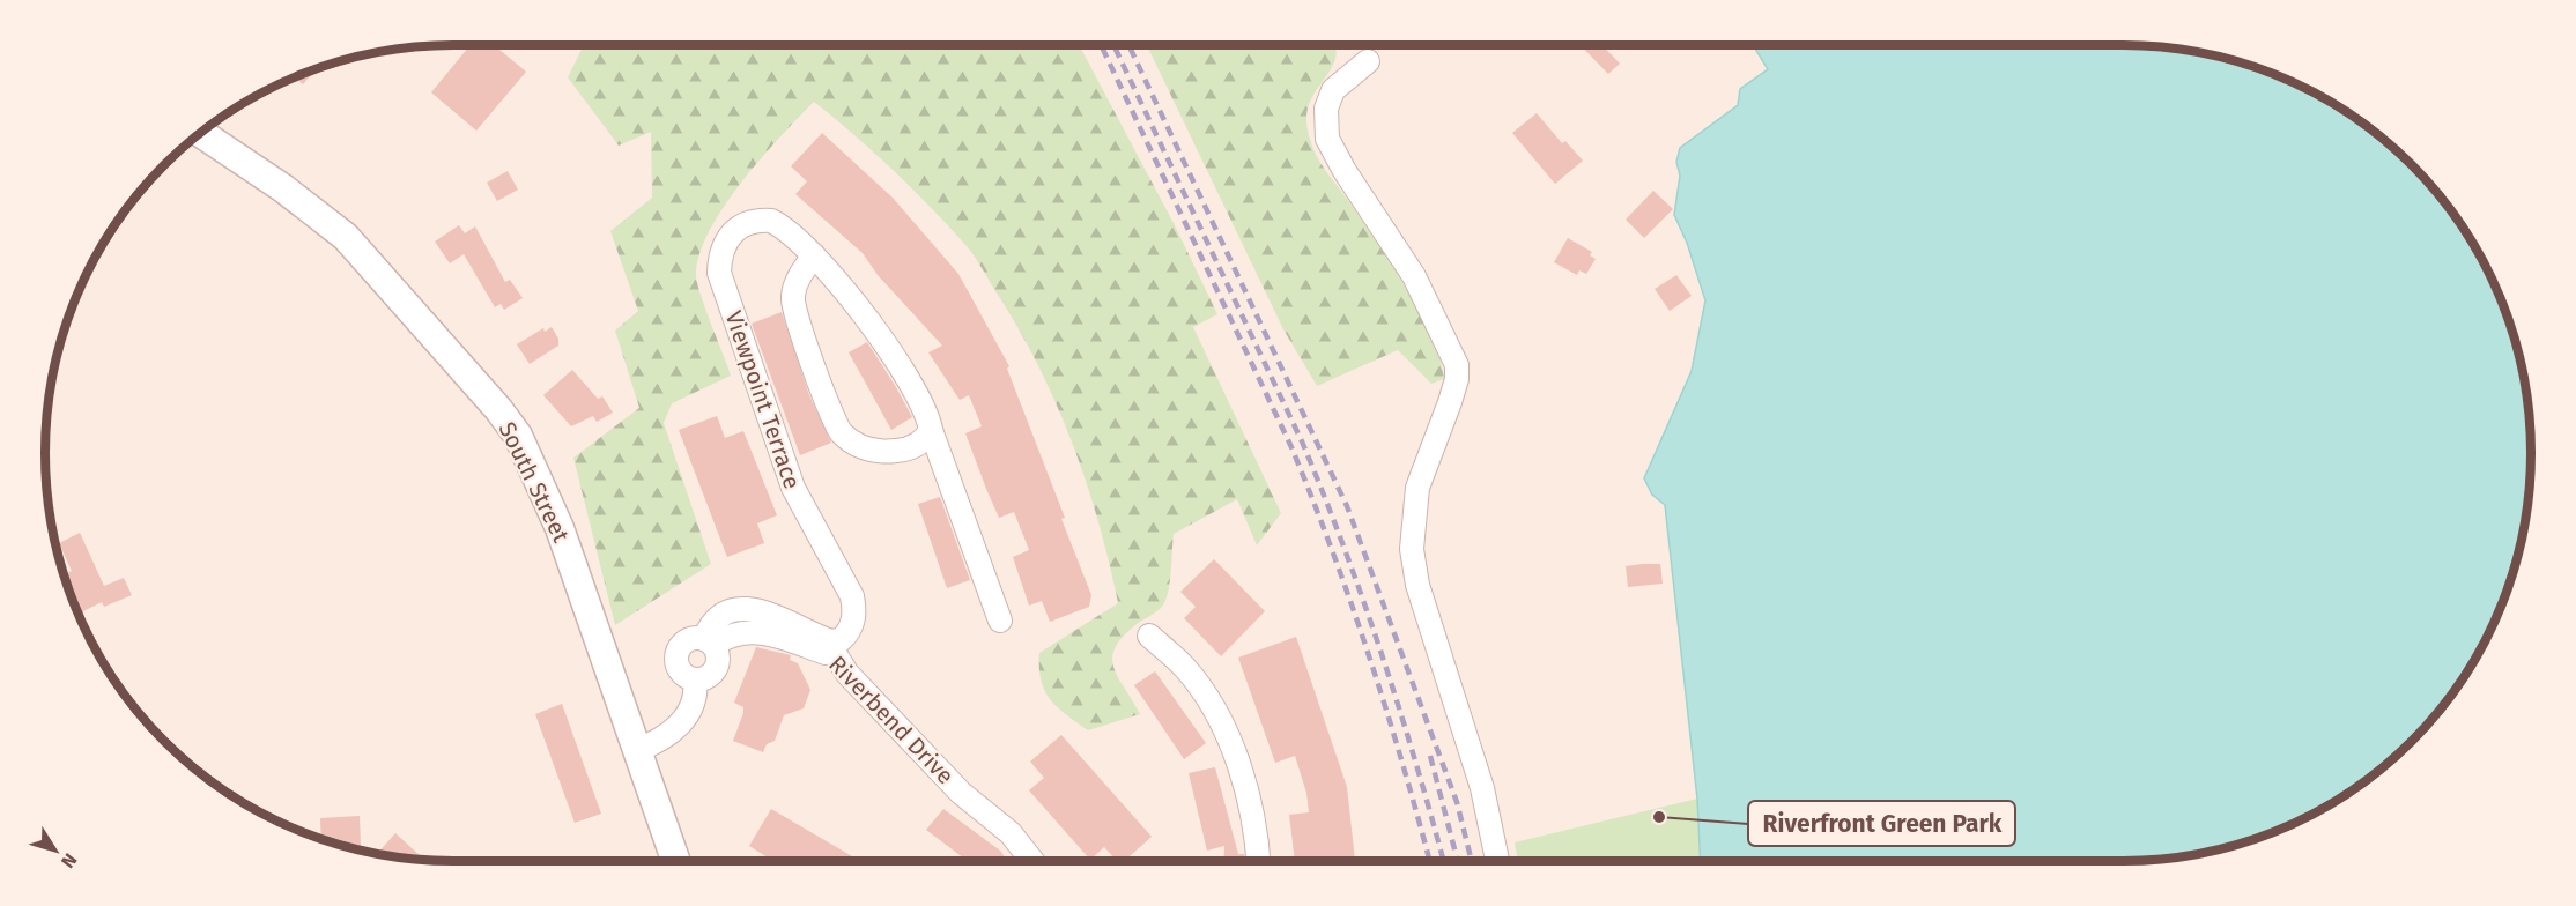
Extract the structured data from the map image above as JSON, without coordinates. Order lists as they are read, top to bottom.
{
  "streets": {
    "street": ["Viewpoint Terrace", "South Street", "Riverbend Drive"]
  },
  "crossings": [
    ["Viewpoint Terrace", "Riverbend Drive"]
  ],
  "places": ["Riverfront Green Park"],
  "north": "bottom right"
}
